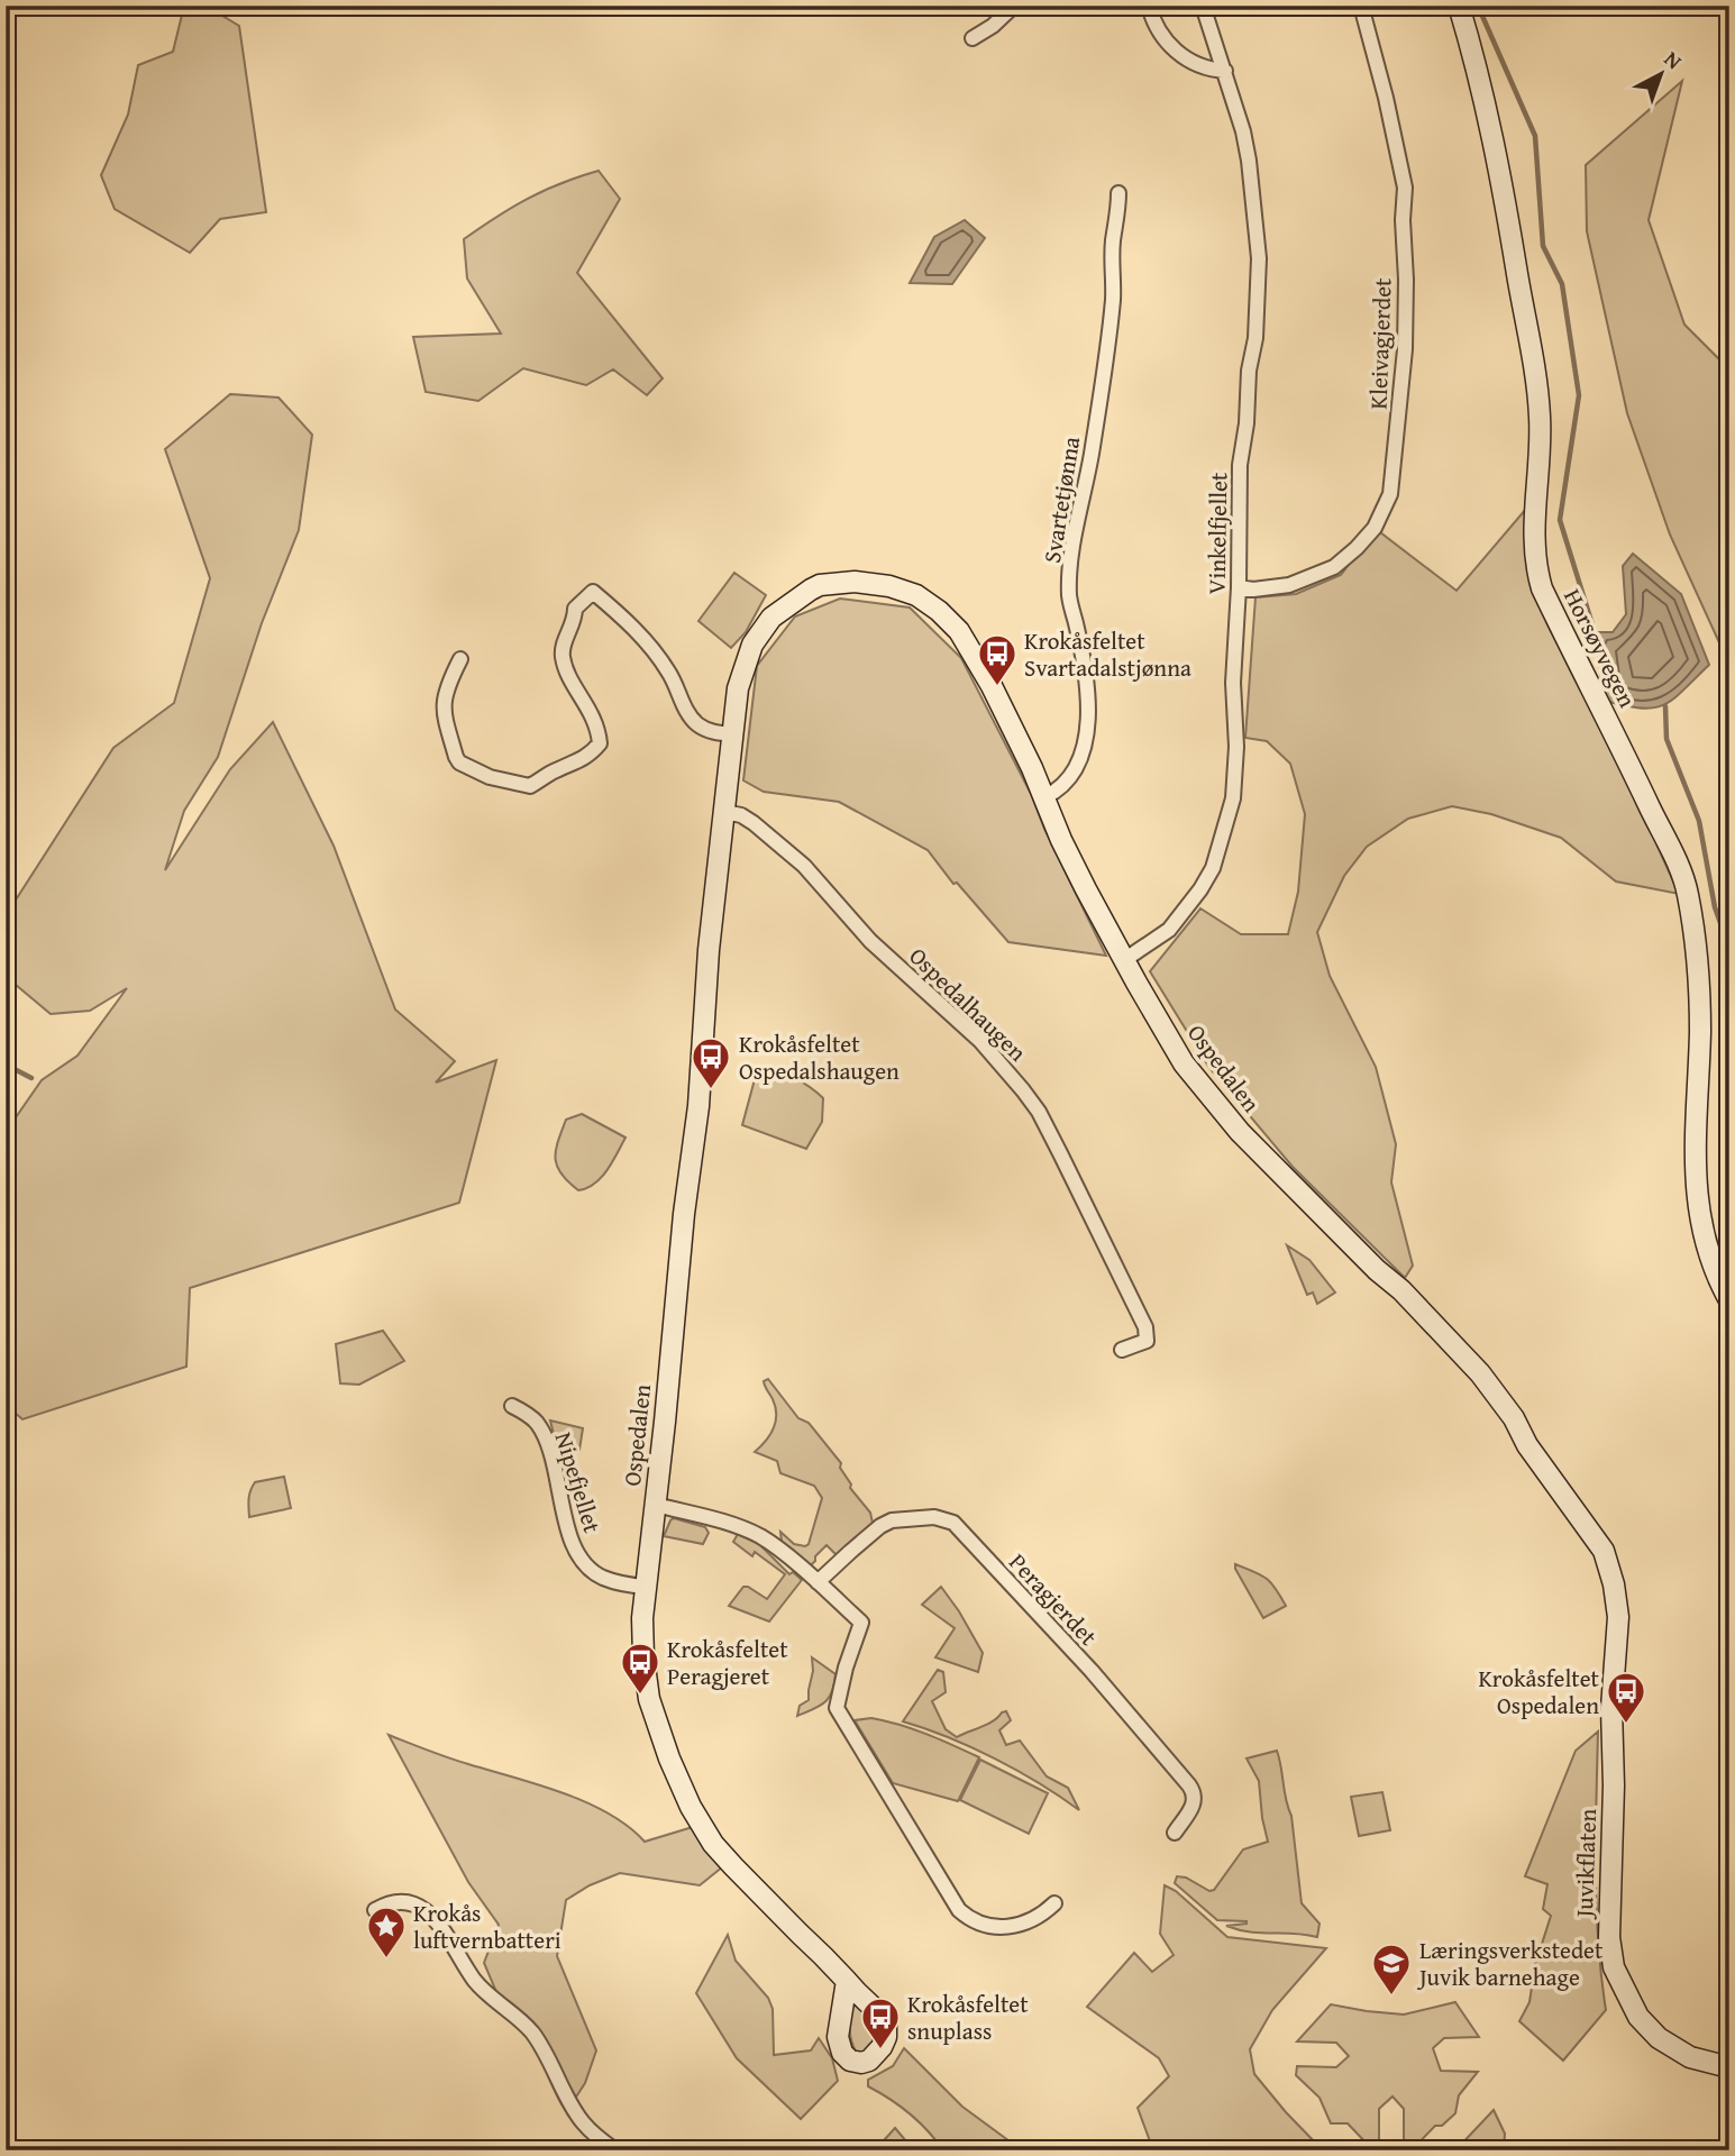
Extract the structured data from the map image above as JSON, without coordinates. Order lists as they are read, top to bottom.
{
  "streets": {
    "street": [
      "Kleivagjerdet",
      "Svartetjønna",
      "Vinkelfjellet",
      "Horsøyvegen",
      "Ospedalhaugen",
      "Ospedalen",
      "Nipefjellet",
      "Peragjerdet",
      "Juvikflaten"
    ]
  },
  "crossings": [
    ["Kleivagjerdet", "Vinkelfjellet"],
    ["Svartetjønna", "Ospedalen"],
    ["Vinkelfjellet", "Ospedalen"],
    ["Ospedalhaugen", "Ospedalen"],
    ["Ospedalen", "Nipefjellet"],
    ["Ospedalen", "Juvikflaten"]
  ],
  "places": {
    "bus stop": [
      "Krokåsfeltet Svartadalstjønna",
      "Krokåsfeltet Ospedalshaugen",
      "Krokåsfeltet Peragjeret",
      "Krokåsfeltet Ospedalen",
      "Krokåsfeltet snuplass"
    ],
    "place": ["Krokås luftvernbatteri"],
    "school or university": ["Læringsverkstedet Juvik barnehage"]
  },
  "north": "top right"
}
